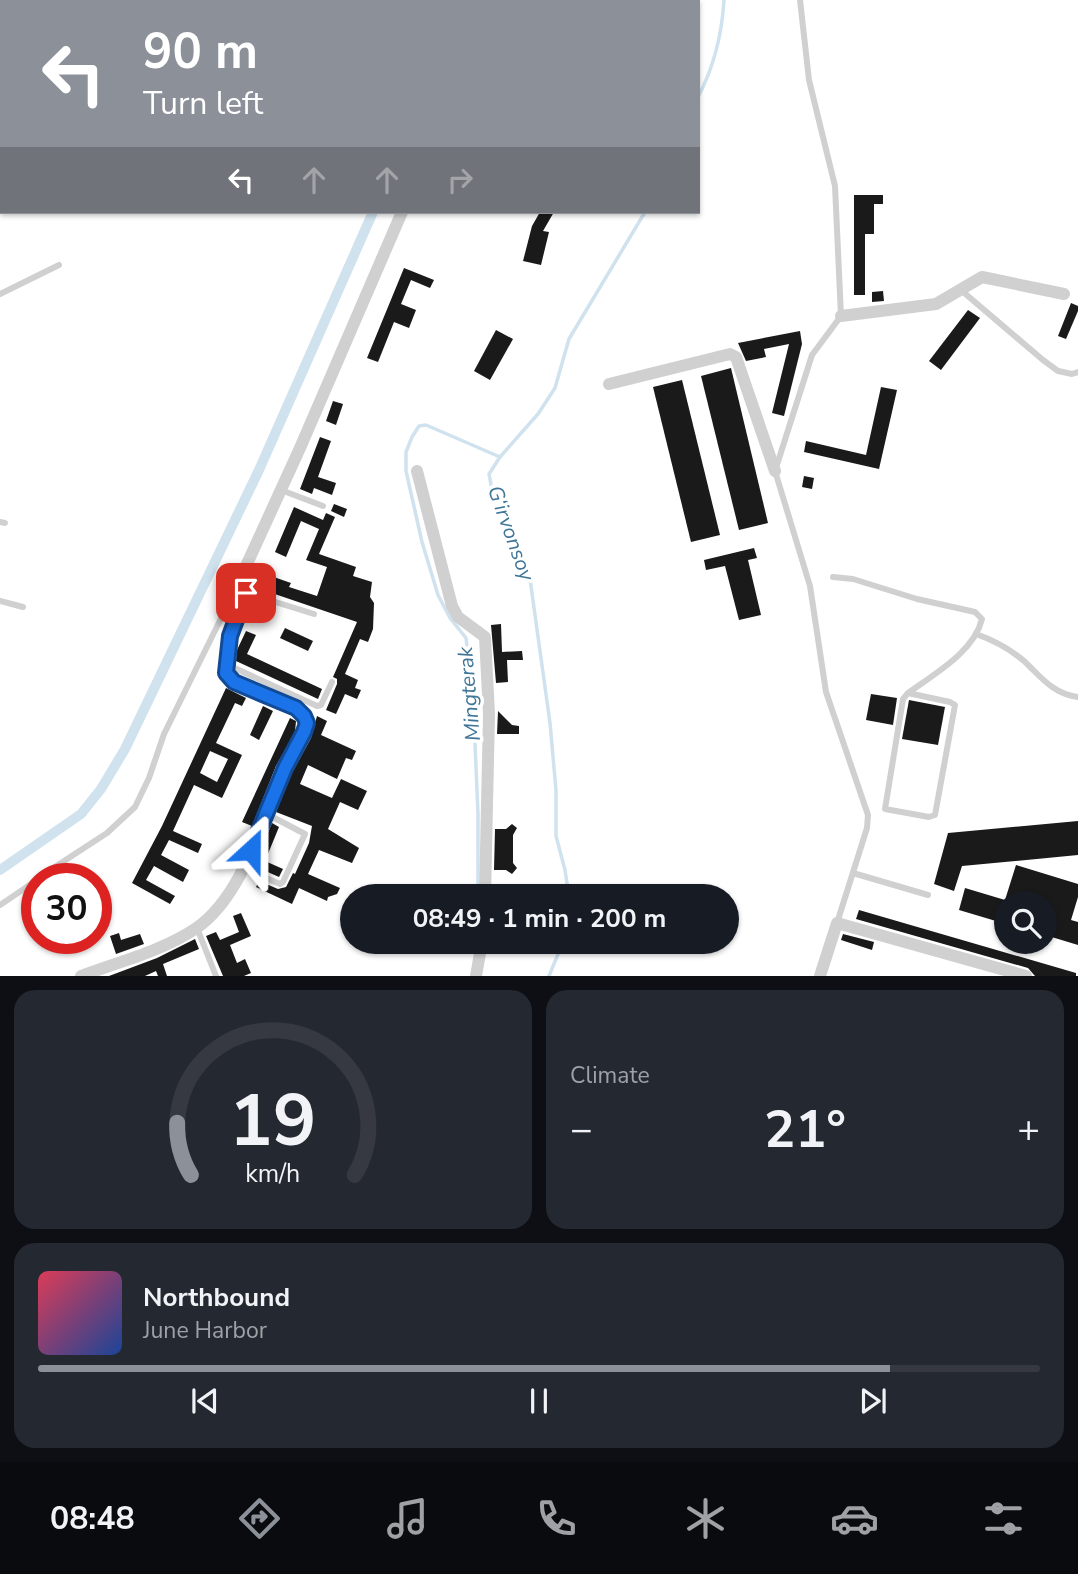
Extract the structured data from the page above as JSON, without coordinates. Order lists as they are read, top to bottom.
{
  "water": ["G‘irvonsoy", "Mingterak"],
  "page": {
    "turn": ["90 m", "Turn left"],
    "limit": "30",
    "trip": "08:49 · 1 min · 200 m",
    "tile": "Climate",
    "heat": ["−", "21°", "+"],
    "song": ["Northbound", "June Harbor"],
    "tabs": "08:48",
    "gauge": ["19", "km/h"]
  }
}
